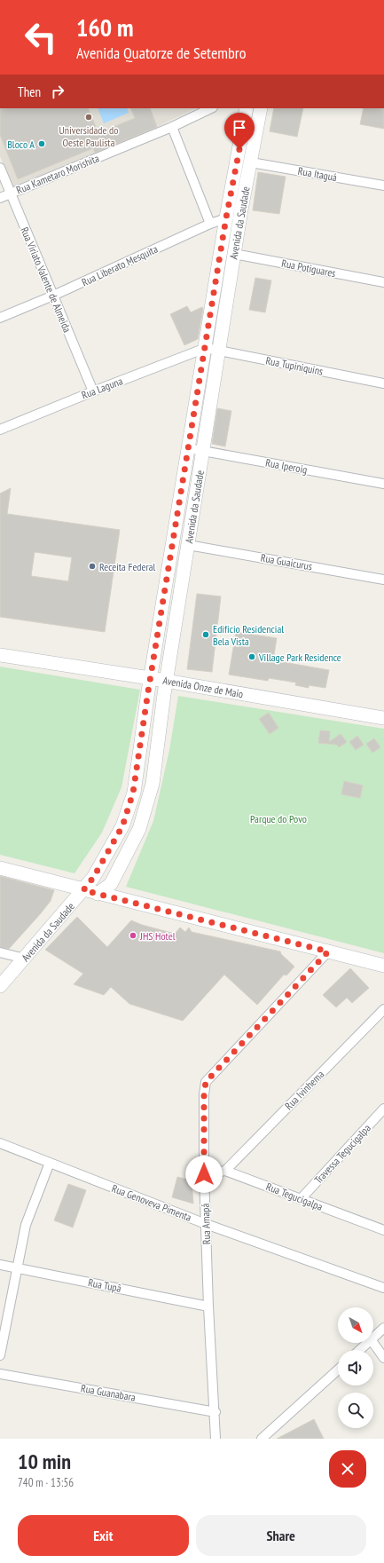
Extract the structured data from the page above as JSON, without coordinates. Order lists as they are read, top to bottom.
{
  "streets": {
    "street": [
      "Rua Kametaro Morishita",
      "Rua Itaguá",
      "Avenida da Saudade",
      "Rua Liberato Mesquita",
      "Rua Potiguares",
      "Rua Viriato Valente de Almeida",
      "Rua Tupiniquins",
      "Rua Laguna",
      "Rua Iperoig",
      "Rua Guaicurus",
      "Avenida Onze de Maio",
      "Rua Ivinhema",
      "Travessa Tegucigalpa",
      "Rua Tegucigalpa",
      "Rua Genoveva Pimenta",
      "Rua Amapá",
      "Rua Tupã",
      "Rua Guanabara"
    ]
  },
  "crossings": [
    ["Rua Kametaro Morishita", "Rua Viriato Valente de Almeida"],
    ["Rua Itaguá", "Avenida da Saudade"],
    ["Avenida da Saudade", "Rua Liberato Mesquita"],
    ["Avenida da Saudade", "Rua Potiguares"],
    ["Avenida da Saudade", "Rua Tupiniquins"],
    ["Avenida da Saudade", "Rua Laguna"],
    ["Avenida da Saudade", "Rua Iperoig"],
    ["Avenida da Saudade", "Rua Guaicurus"],
    ["Avenida da Saudade", "Avenida Onze de Maio"],
    ["Rua Liberato Mesquita", "Rua Viriato Valente de Almeida"],
    ["Rua Viriato Valente de Almeida", "Rua Laguna"],
    ["Rua Tupiniquins", "Rua Laguna"],
    ["Rua Ivinhema", "Rua Tegucigalpa"],
    ["Travessa Tegucigalpa", "Rua Tegucigalpa"],
    ["Rua Tegucigalpa", "Rua Amapá"],
    ["Rua Genoveva Pimenta", "Rua Amapá"],
    ["Rua Amapá", "Rua Tupã"],
    ["Rua Amapá", "Rua Guanabara"]
  ],
  "parks": ["Parque do Povo"],
  "places": [
    "Universidade do Oeste Paulista",
    "Bloco A",
    "Receita Federal",
    "Edifício Residencial Bela Vista",
    "Village Park Residence",
    "JHS Hotel"
  ],
  "north": "bottom right",
  "page": {
    "turn": ["160 m", "Avenida Quatorze de Setembro"],
    "then": "Then",
    "heading": ["10 min", "740 m · 13:56"],
    "buttons": ["Exit", "Share"]
  }
}
